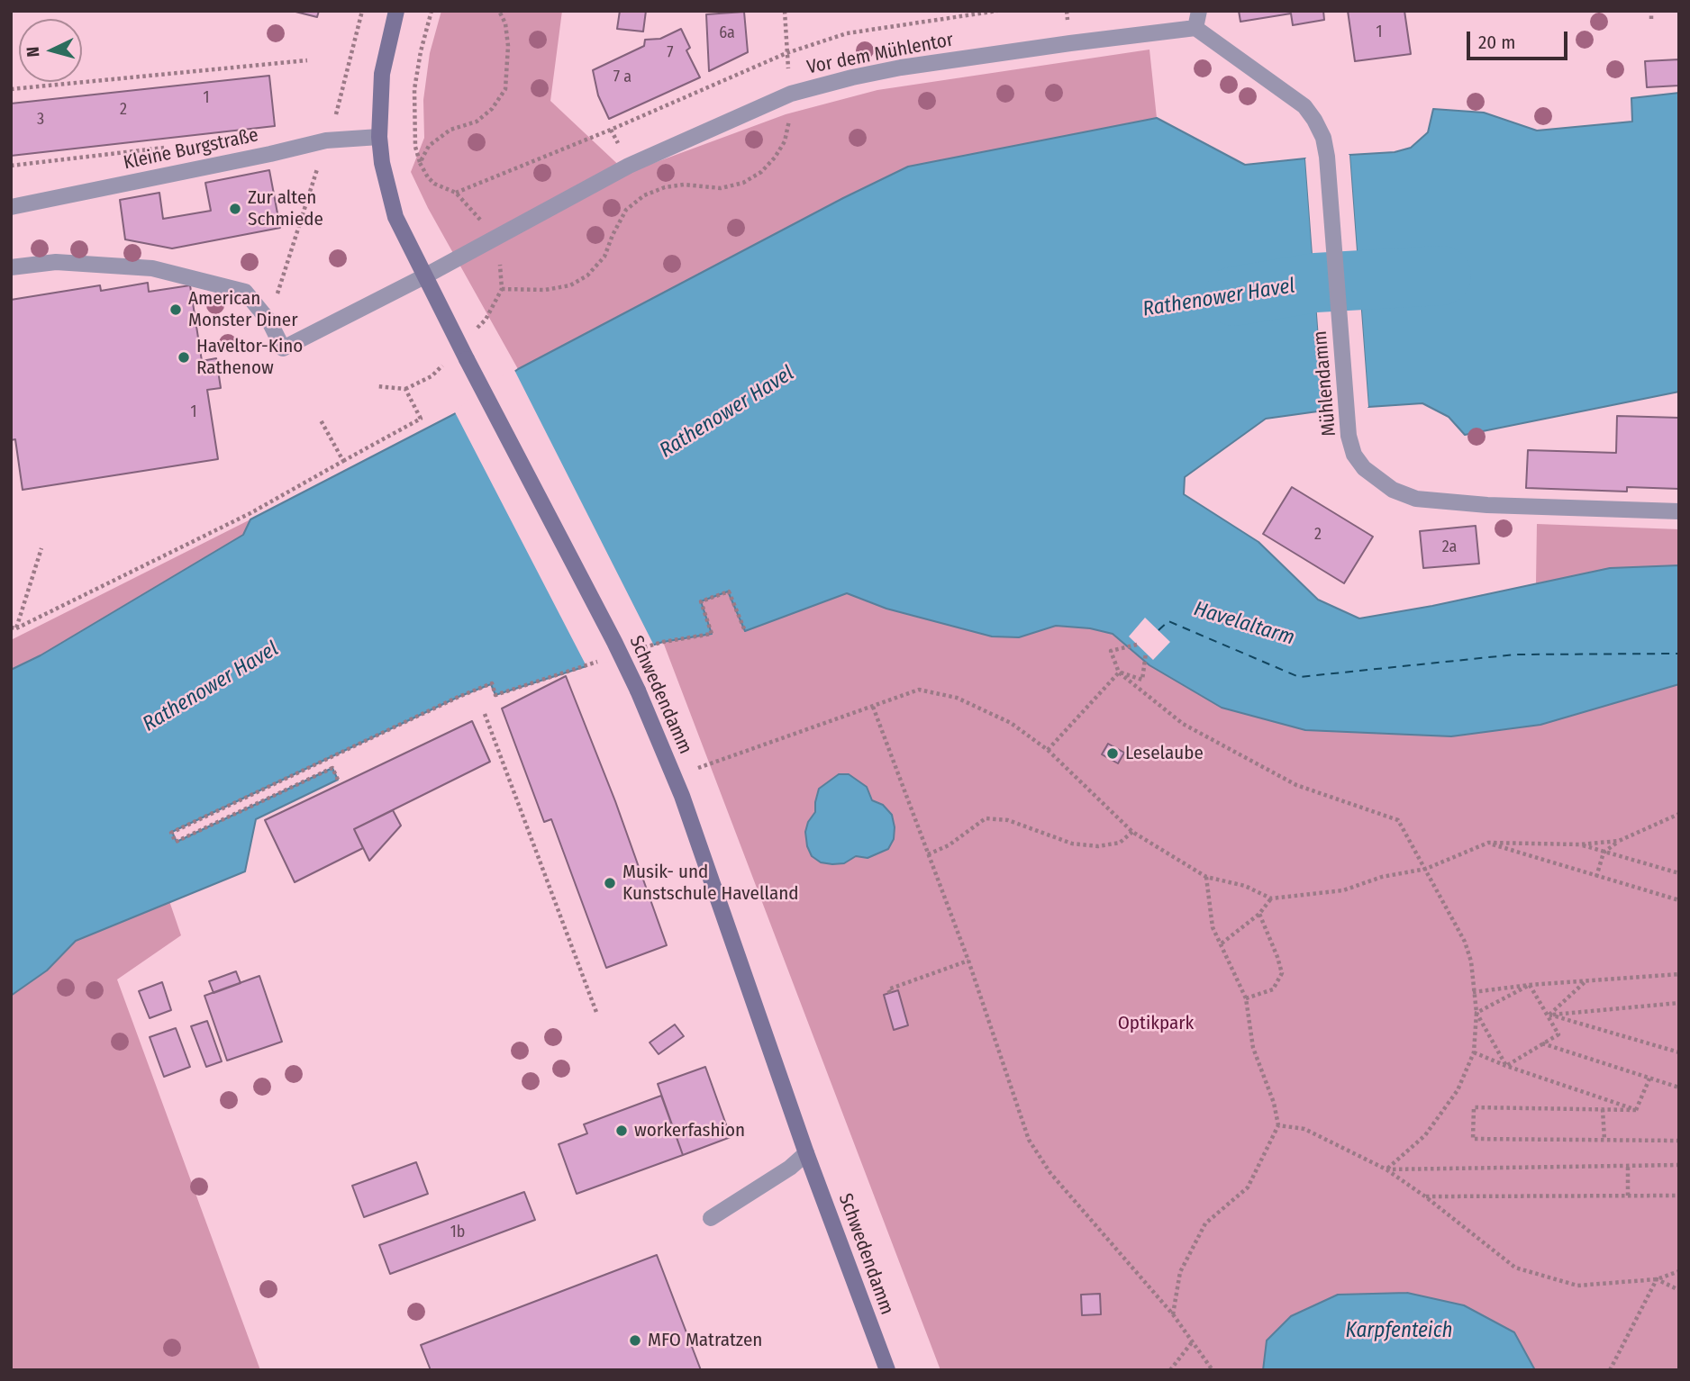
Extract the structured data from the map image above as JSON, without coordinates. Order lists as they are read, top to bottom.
{
  "streets": {
    "main road": ["Schwedendamm"],
    "street": ["Vor dem Mühlentor", "Kleine Burgstraße", "Mühlendamm"]
  },
  "crossings": [
    ["Vor dem Mühlentor", "Mühlendamm"],
    ["Vor dem Mühlentor", "Schwedendamm"],
    ["Kleine Burgstraße", "Schwedendamm"]
  ],
  "water": ["Rathenower Havel", "Havelaltarm", "Karpfenteich"],
  "parks": ["Optikpark"],
  "places": [
    "Zur alten Schmiede",
    "American Monster Diner",
    "Haveltor-Kino Rathenow",
    "Leselaube",
    "Musik- und Kunstschule Havelland",
    "workerfashion",
    "MFO Matratzen"
  ],
  "house_numbers": [
    "1",
    "6a",
    "7",
    "7 a",
    "1",
    "2",
    "3",
    "1",
    "2",
    "2a",
    "1b"
  ],
  "scale_bar": "20 m",
  "north": "left"
}
